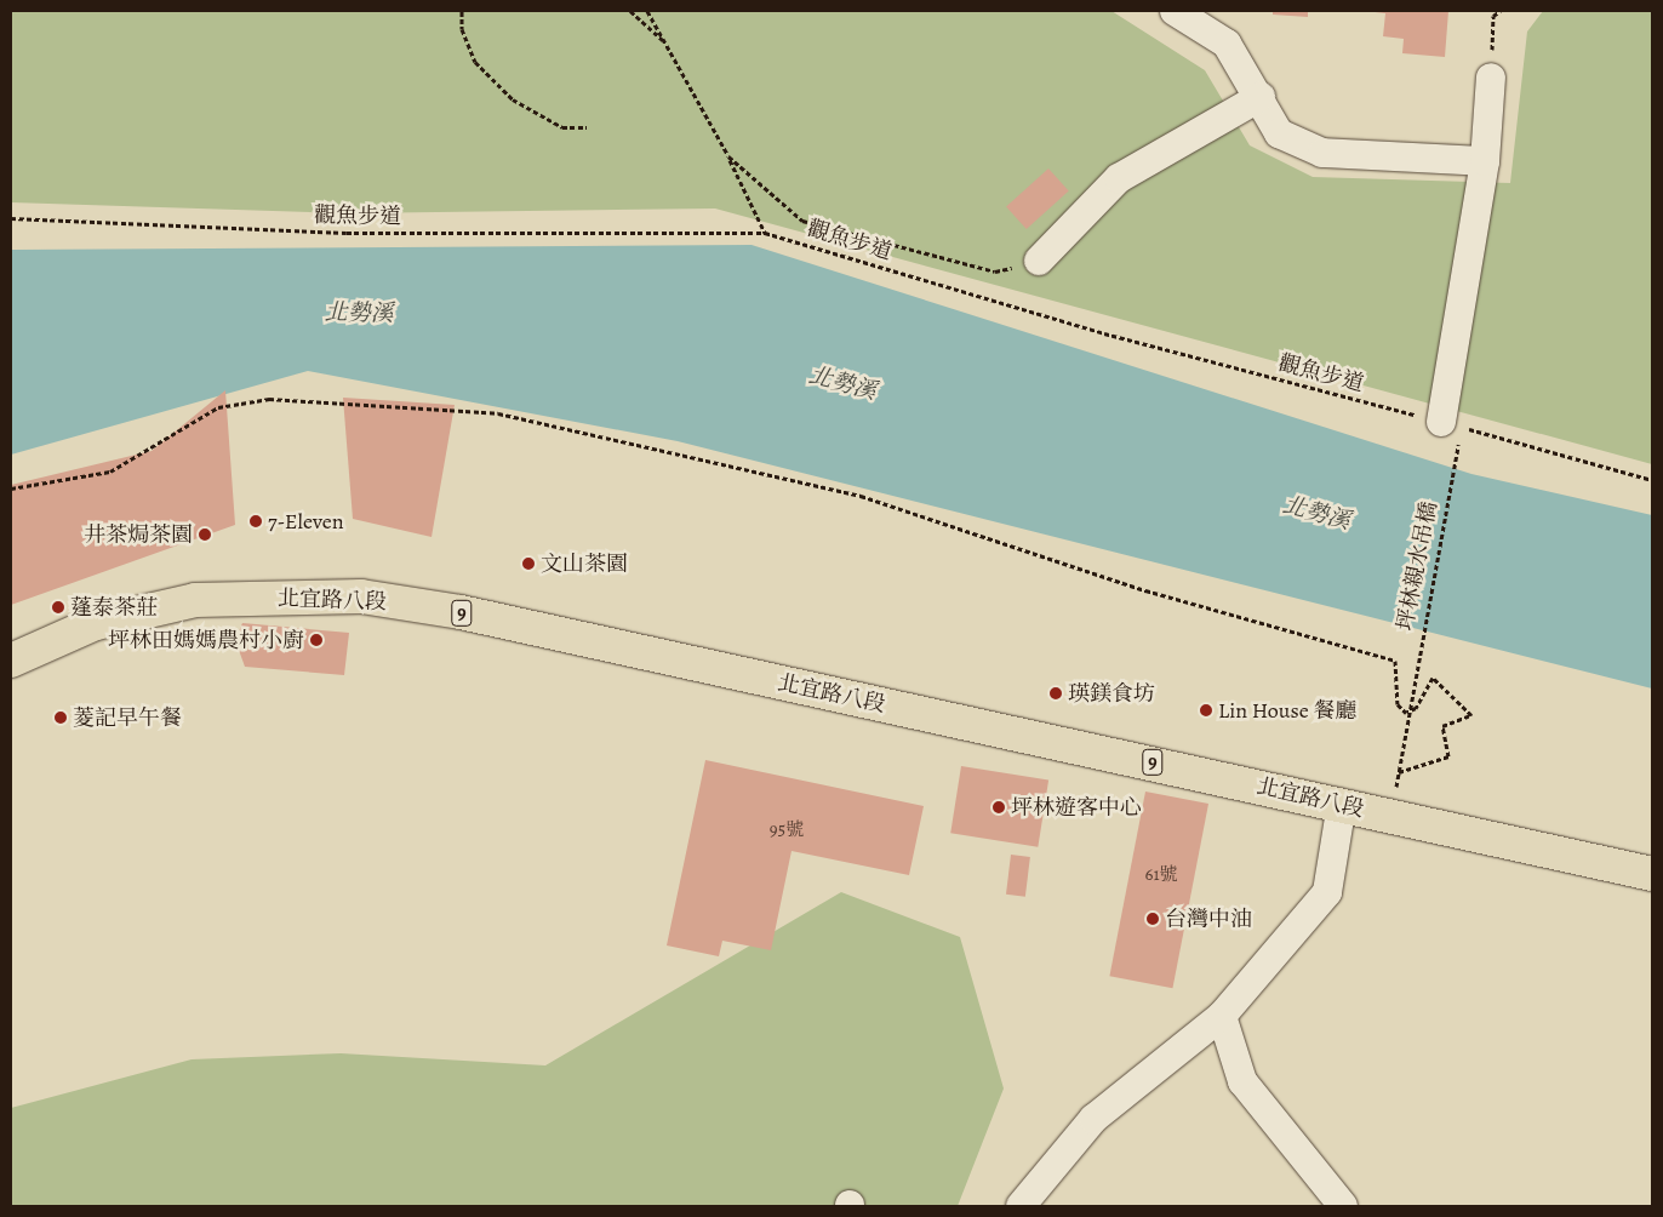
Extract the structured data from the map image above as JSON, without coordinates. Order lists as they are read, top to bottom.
{
  "streets": {
    "main road": ["北宜路八段", "9"],
    "path": ["觀魚步道", "坪林親水吊橋"]
  },
  "crossings": [
    ["觀魚步道", "坪林親水吊橋"],
    ["坪林親水吊橋", "北宜路八段"]
  ],
  "water": ["北勢溪"],
  "places": [
    "7-Eleven",
    "井茶焗茶園",
    "文山茶園",
    "蓬泰茶莊",
    "坪林田媽媽農村小廚",
    "瑛鎂食坊",
    "Lin House 餐廳",
    "菱記早午餐",
    "坪林遊客中心",
    "台灣中油"
  ],
  "house_numbers": ["95號", "61號"]
}
